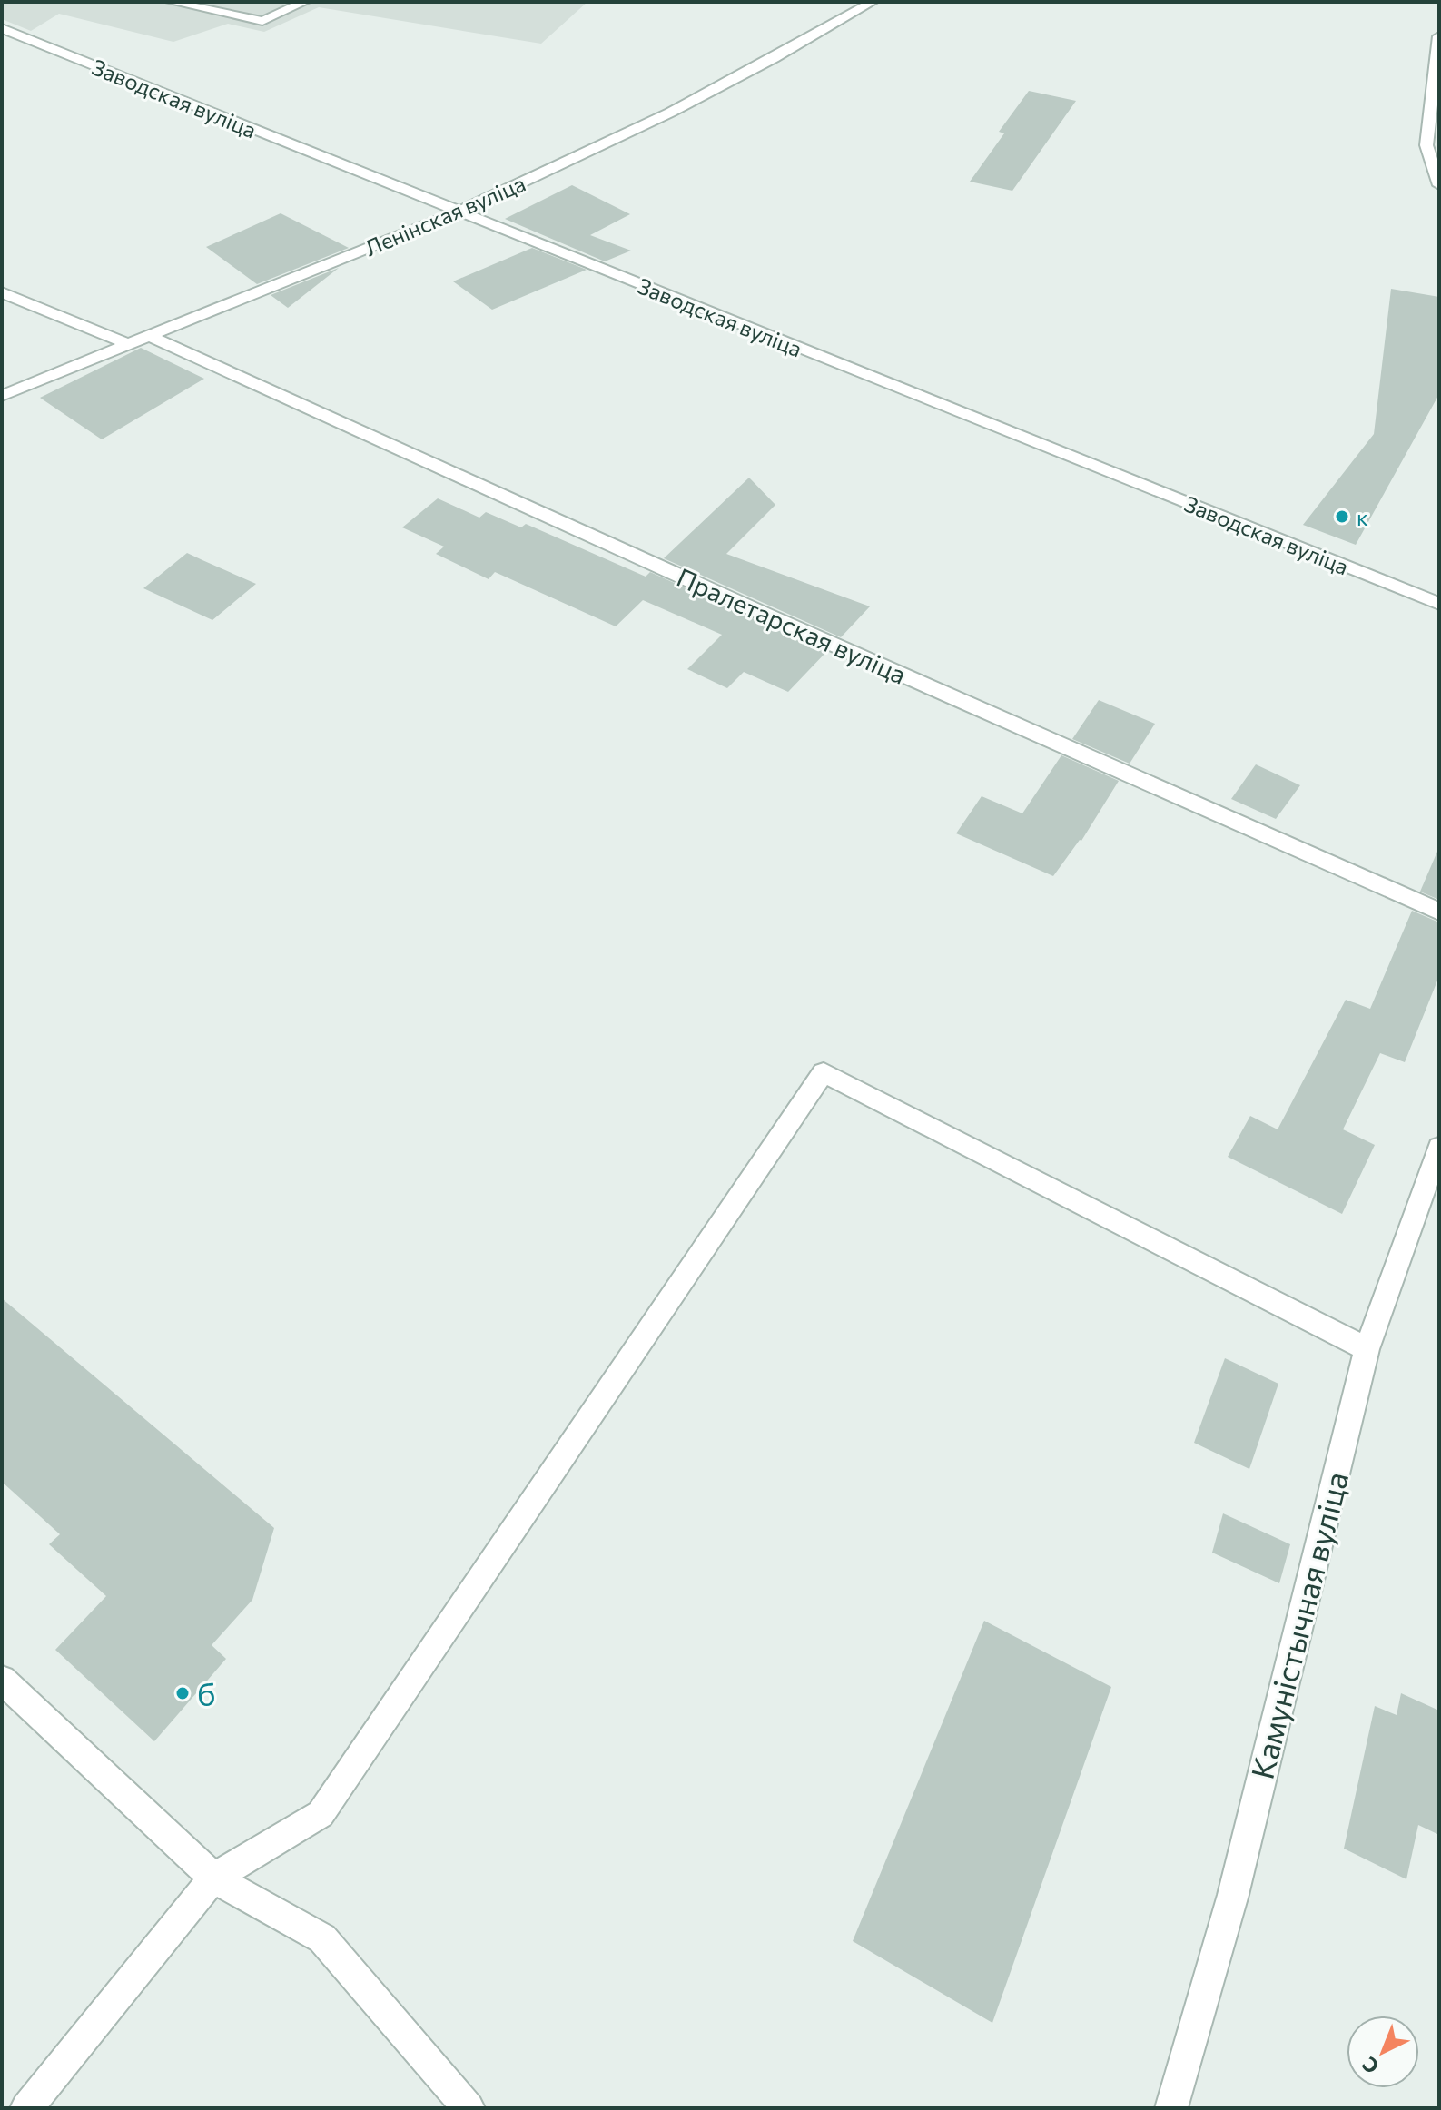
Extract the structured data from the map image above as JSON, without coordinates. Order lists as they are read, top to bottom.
{
  "streets": {
    "street": [
      "Заводская вуліца",
      "Ленінская вуліца",
      "Пралетарская вуліца",
      "Камуністычная вуліца"
    ]
  },
  "crossings": [
    ["Заводская вуліца", "Ленінская вуліца"],
    ["Ленінская вуліца", "Пралетарская вуліца"]
  ],
  "places": ["к", "б"],
  "north": "bottom left"
}
